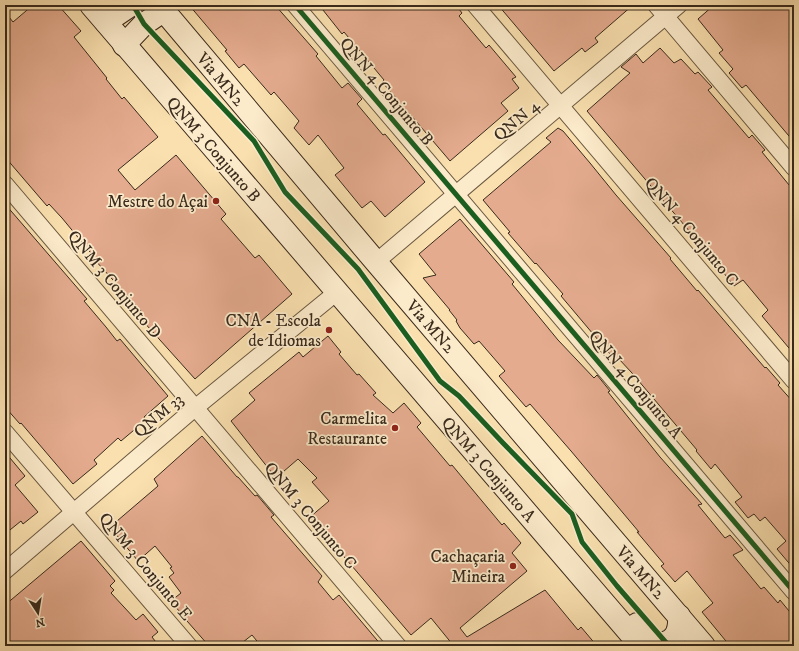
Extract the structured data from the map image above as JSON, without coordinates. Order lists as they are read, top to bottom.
{
  "streets": {
    "main road": ["Via MN2", "QNM 3 Conjunto B", "QNM 3 Conjunto A"],
    "street": [
      "QNN 4 Conjunto B",
      "QNN 4",
      "QNN 4 Conjunto C",
      "QNM 3 Conjunto D",
      "QNN 4 Conjunto A",
      "QNM 33",
      "QNM 3 Conjunto C",
      "QNM 3 Conjunto E"
    ]
  },
  "crossings": [
    ["Via MN2", "QNN 4"],
    ["QNN 4 Conjunto B", "QNN 4"],
    ["QNN 4 Conjunto B", "QNN 4 Conjunto A"],
    ["QNN 4", "QNN 4 Conjunto C"],
    ["QNN 4", "QNN 4 Conjunto A"],
    ["QNM 3 Conjunto B", "QNM 33"],
    ["QNM 3 Conjunto B", "QNM 3 Conjunto A"],
    ["QNM 3 Conjunto D", "QNM 33"],
    ["QNM 3 Conjunto D", "QNM 3 Conjunto C"],
    ["QNM 33", "QNM 3 Conjunto A"],
    ["QNM 33", "QNM 3 Conjunto C"],
    ["QNM 33", "QNM 3 Conjunto E"]
  ],
  "places": [
    "Mestre do Açai",
    "CNA - Escola de Idiomas",
    "Carmelita Restaurante",
    "Cachaçaria Mineira"
  ],
  "north": "bottom"
}
